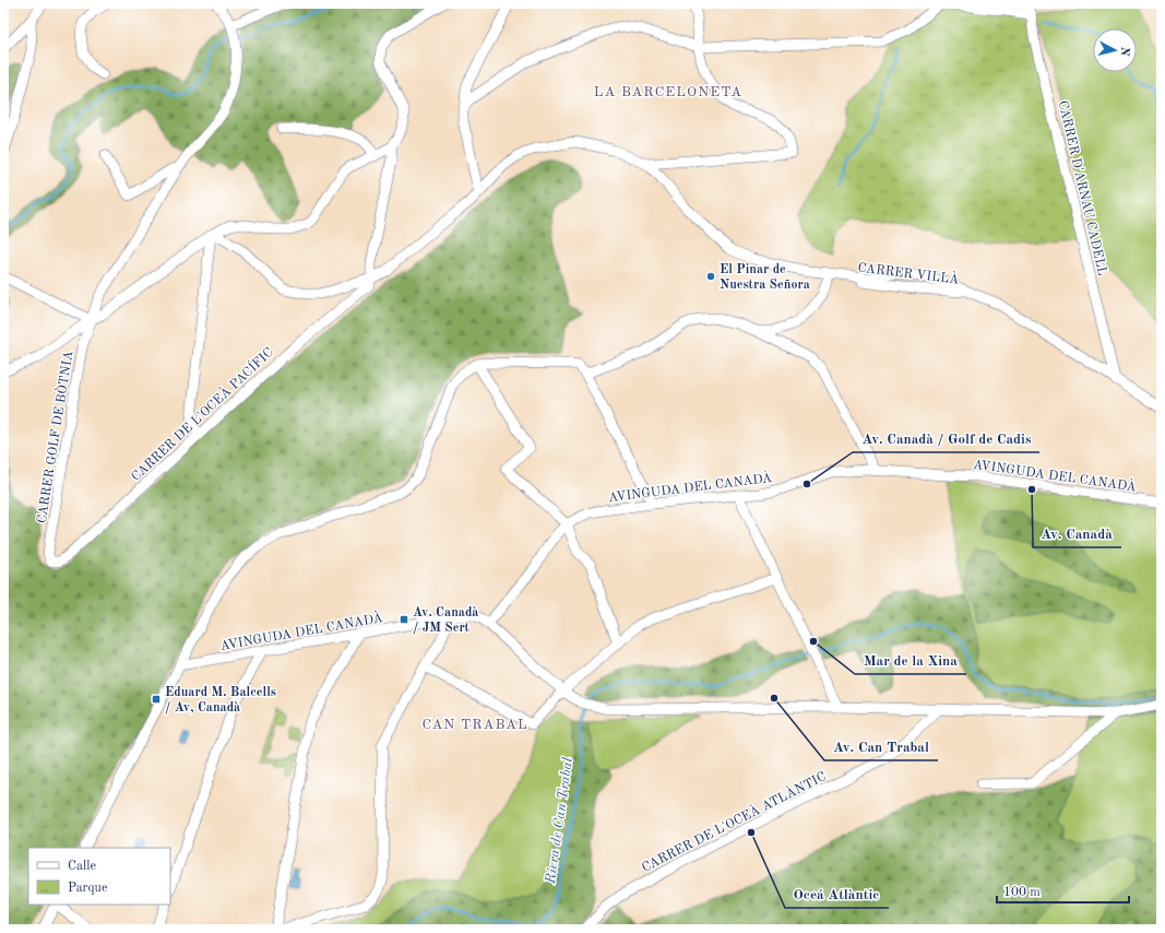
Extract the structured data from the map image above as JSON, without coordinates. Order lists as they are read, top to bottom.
{
  "streets": {
    "street": [
      "CARRER D'ARNAU CADELL",
      "CARRER VILLÀ",
      "CARRER DE L'OCEÀ PACÍFIC",
      "CARRER GOLF DE BÒTNIA",
      "AVINGUDA DEL CANADÀ",
      "CARRER DE L'OCEÀ ATLÀNTIC"
    ]
  },
  "crossings": [
    ["CARRER D'ARNAU CADELL", "CARRER VILLÀ"],
    ["CARRER DE L'OCEÀ PACÍFIC", "CARRER GOLF DE BÒTNIA"]
  ],
  "districts": ["LA BARCELONETA", "CAN TRABAL"],
  "water": ["Riera de Can Trabal"],
  "places": {
    "other": [
      "El Pinar de Nuestra Señora",
      "Av. Canadà / Golf de Cadis",
      "Av. Canadà",
      "Mar de la Xina",
      "Av. Can Trabal",
      "Oceá Atlàntic"
    ],
    "transit": ["Av. Canadà / JM Sert", "Eduard M. Balcells / Av, Canadà"]
  },
  "legend": ["Calle", "Parque"],
  "scale_bar": "100 m",
  "north": "right"
}
